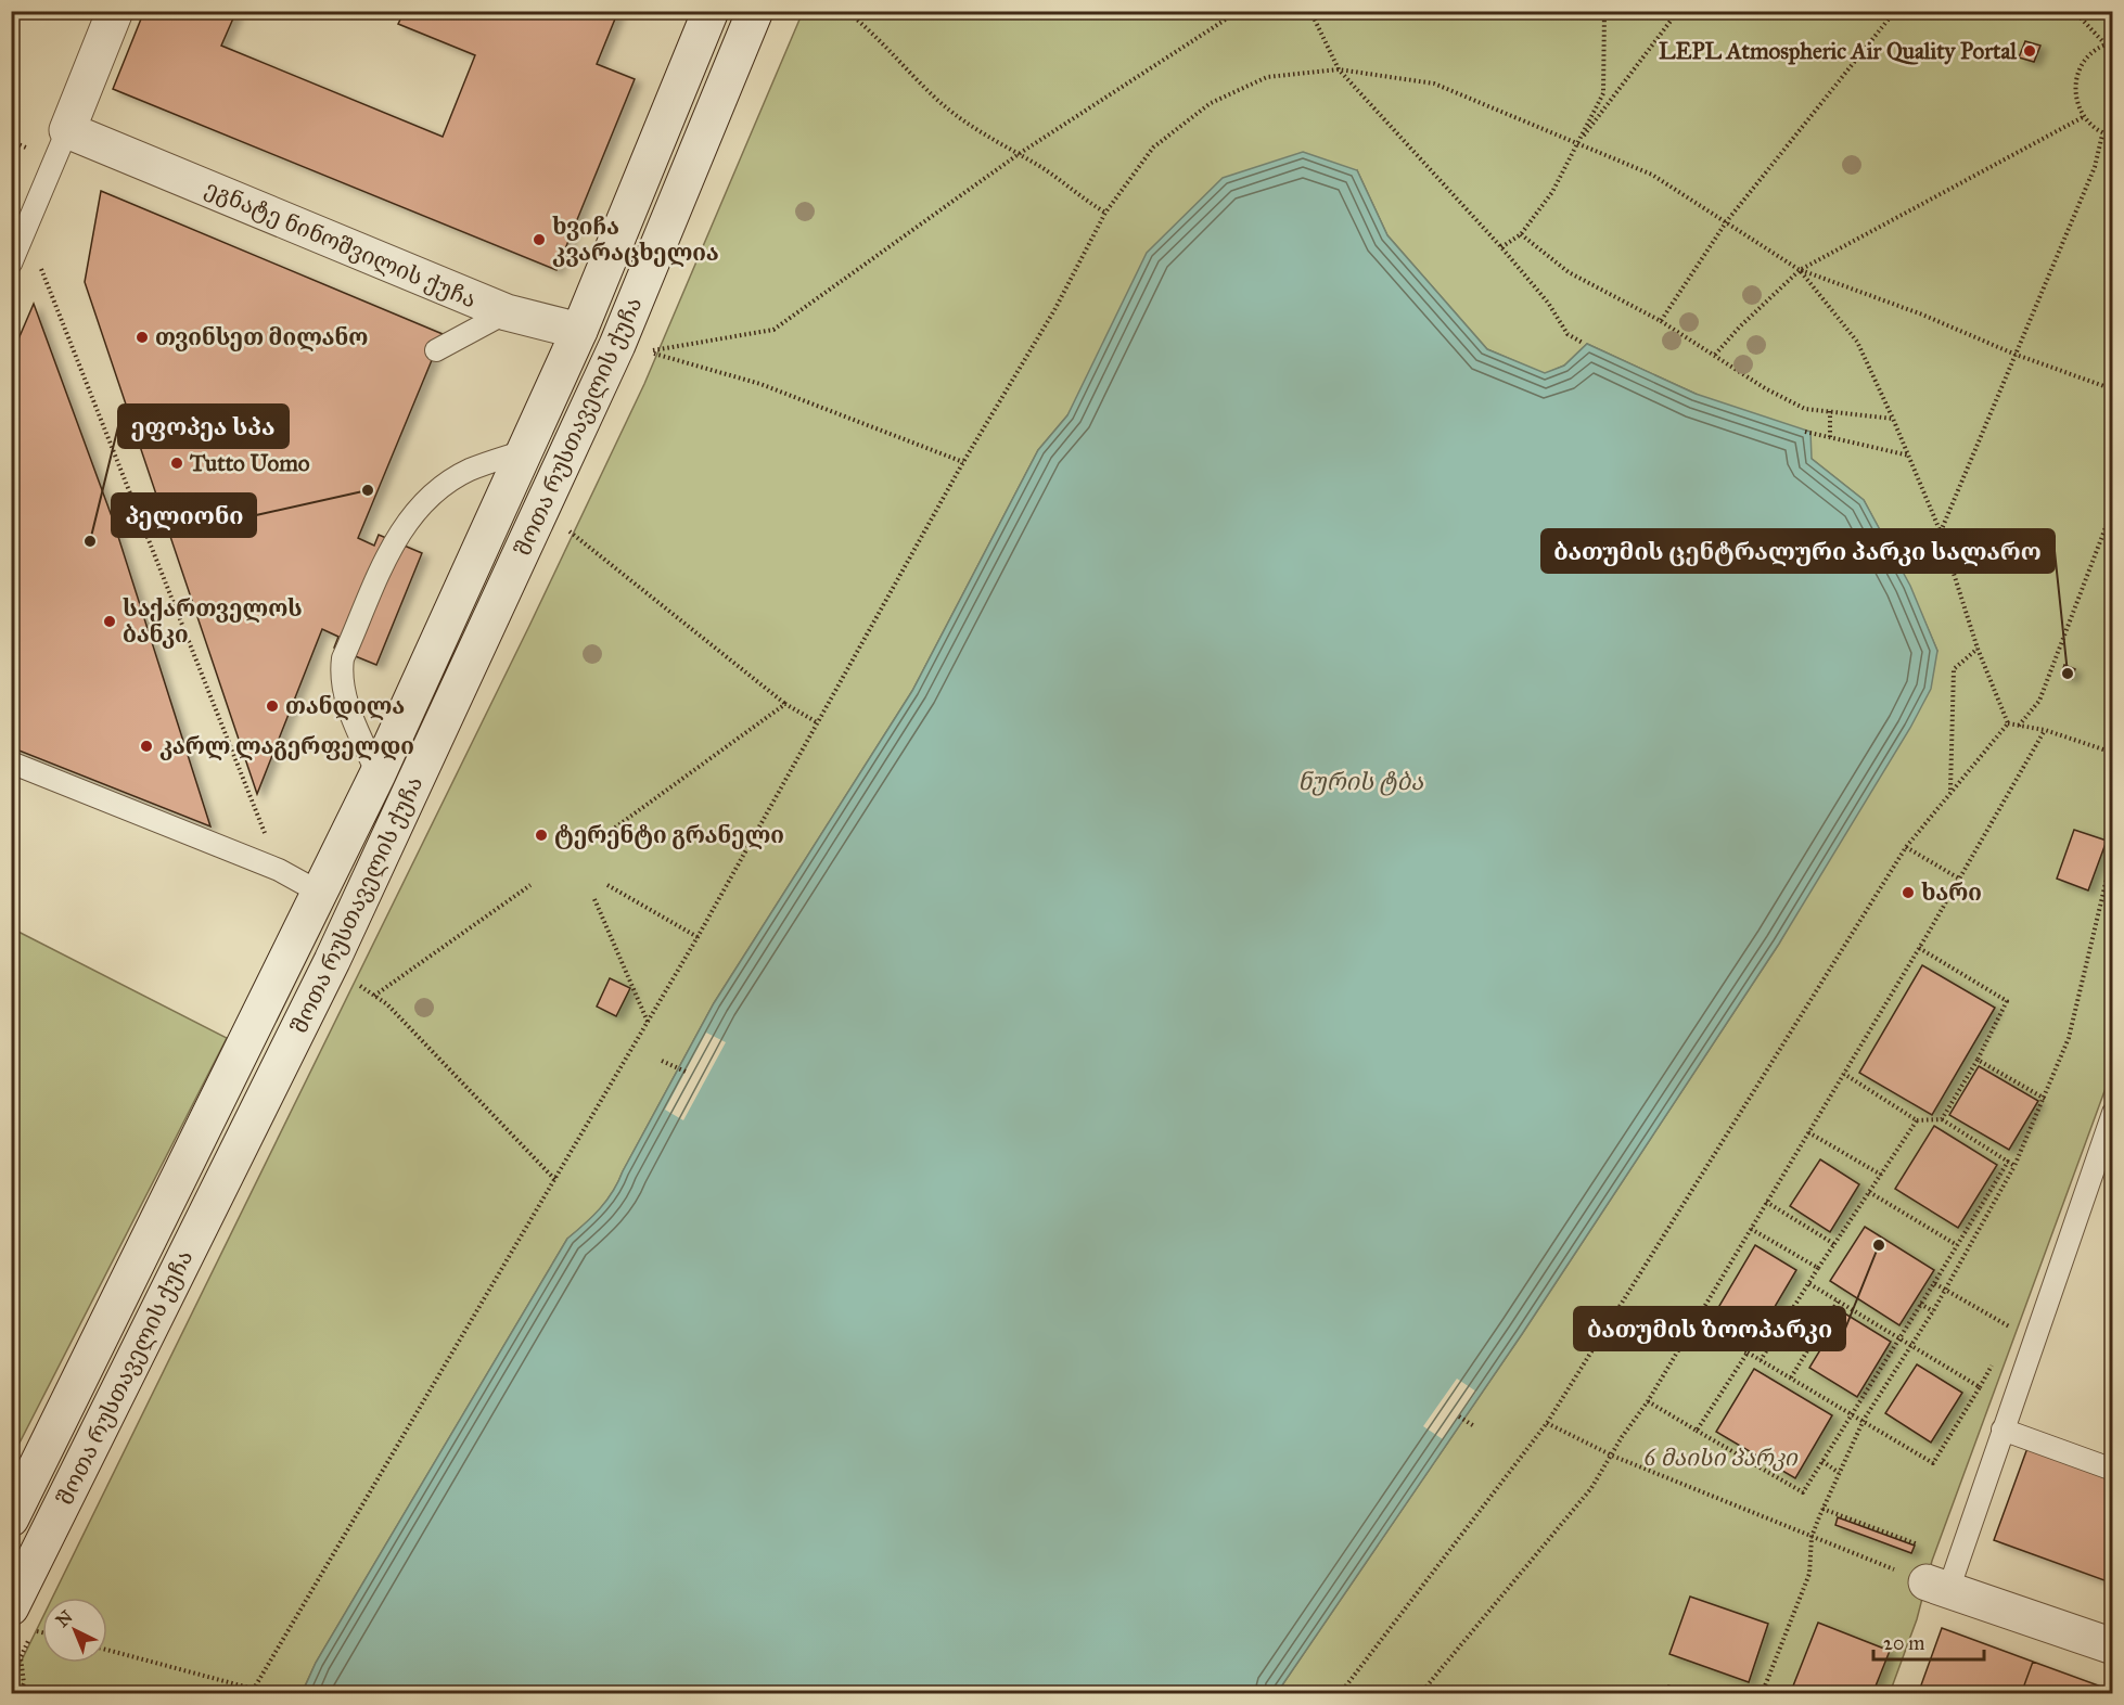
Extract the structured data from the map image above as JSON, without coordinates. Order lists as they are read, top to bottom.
{
  "streets": {
    "main road": ["ეგნატე ნინოშვილის ქუჩა", "შოთა რუსთაველის ქუჩა"]
  },
  "crossings": [
    ["ეგნატე ნინოშვილის ქუჩა", "შოთა რუსთაველის ქუჩა"]
  ],
  "water": ["ნურის ტბა"],
  "parks": ["6 მაისი პარკი"],
  "places": [
    "LEPL Atmospheric Air Quality Portal",
    "ხვიჩა კვარაცხელია",
    "თვინსეთ მილანო",
    "Tutto Uomo",
    "პელიონი",
    "ეფოპეა სპა",
    "საქართველოს ბანკი",
    "ბათუმის ცენტრალური პარკი სალარო",
    "თანდილა",
    "კარლ ლაგერფელდი",
    "ტერენტი გრანელი",
    "ხარი",
    "ბათუმის ზოოპარკი"
  ],
  "scale_bar": "20 m",
  "north": "top left"
}
